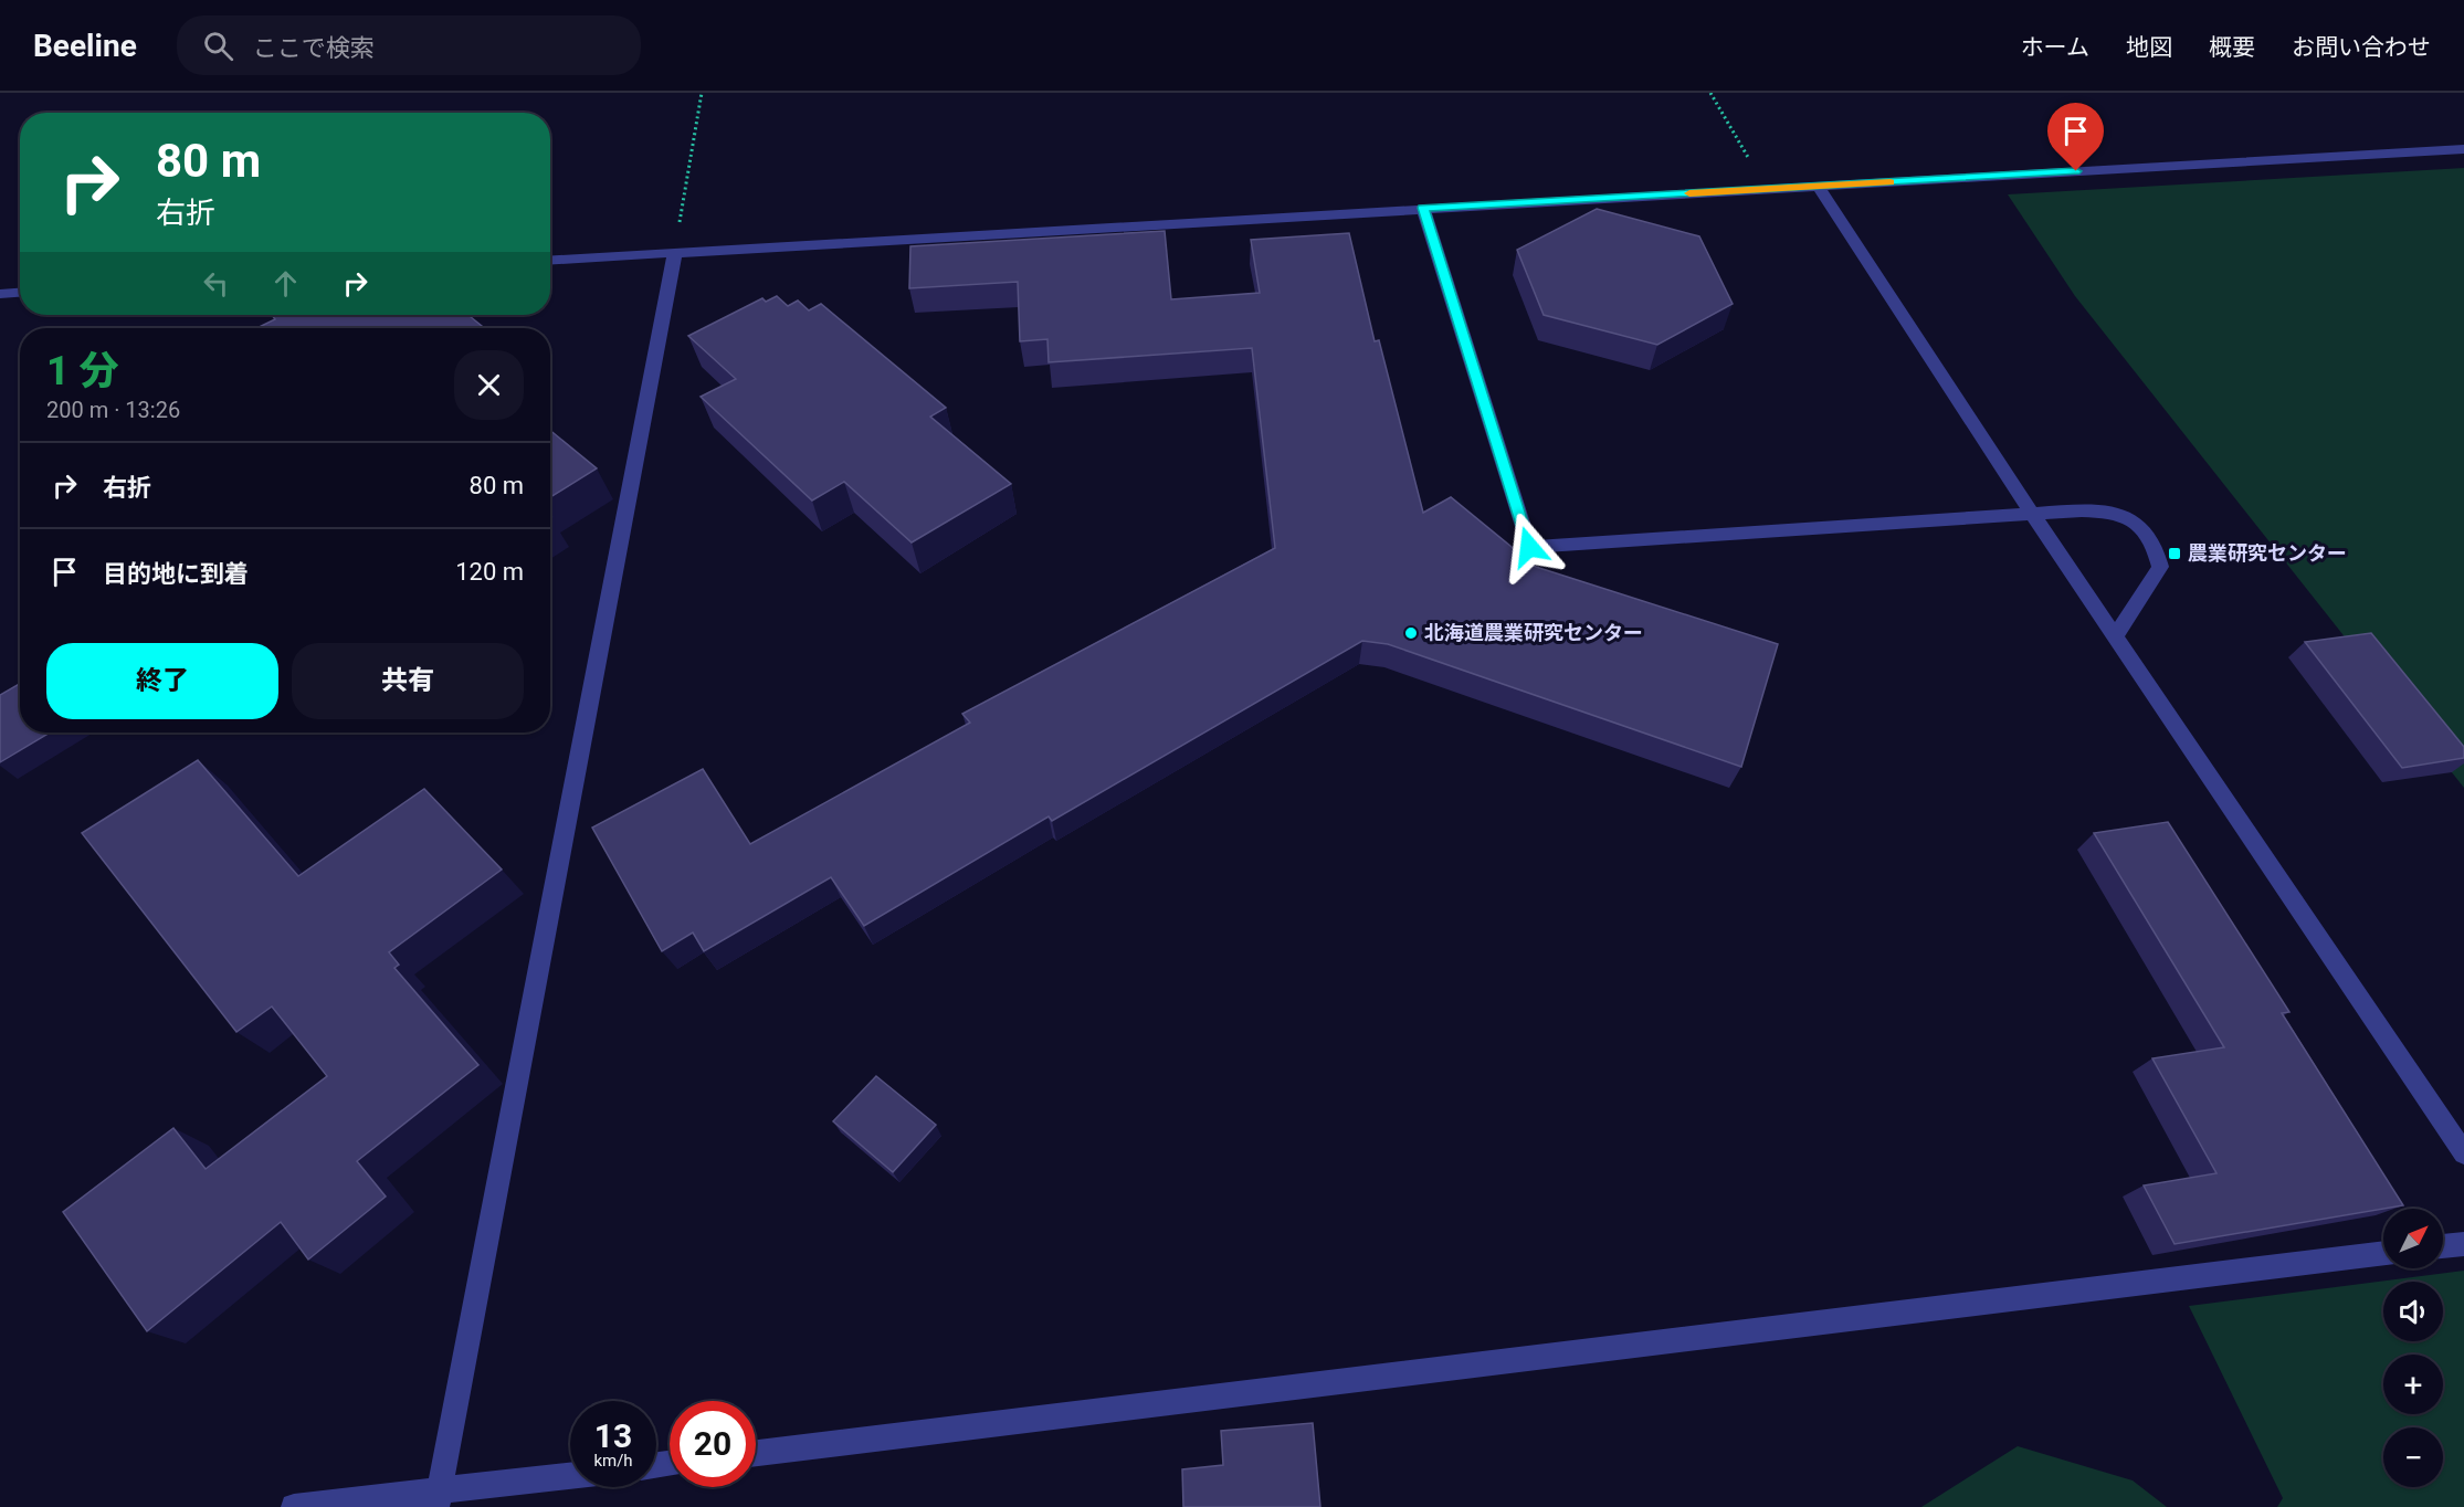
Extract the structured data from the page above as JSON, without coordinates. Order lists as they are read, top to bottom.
{
  "places": {
    "transit": ["農業研究センター"],
    "other": ["北海道農業研究センター"]
  },
  "north": "top right",
  "page": {
    "header": "Beeline",
    "search": "ここで検索",
    "nav": [
      "ホーム",
      "地図",
      "概要",
      "お問い合わせ"
    ],
    "turn": ["80 m", "右折"],
    "heading": ["1 分", "200 m · 13:26"],
    "list": [
      {
        "name": "右折",
        "value": "80 m"
      },
      {
        "name": "目的地に到着",
        "value": "120 m"
      }
    ],
    "buttons": ["終了", "共有"],
    "map_buttons": ["+", "−"],
    "speed": "13 km/h",
    "limit": "20"
  }
}
